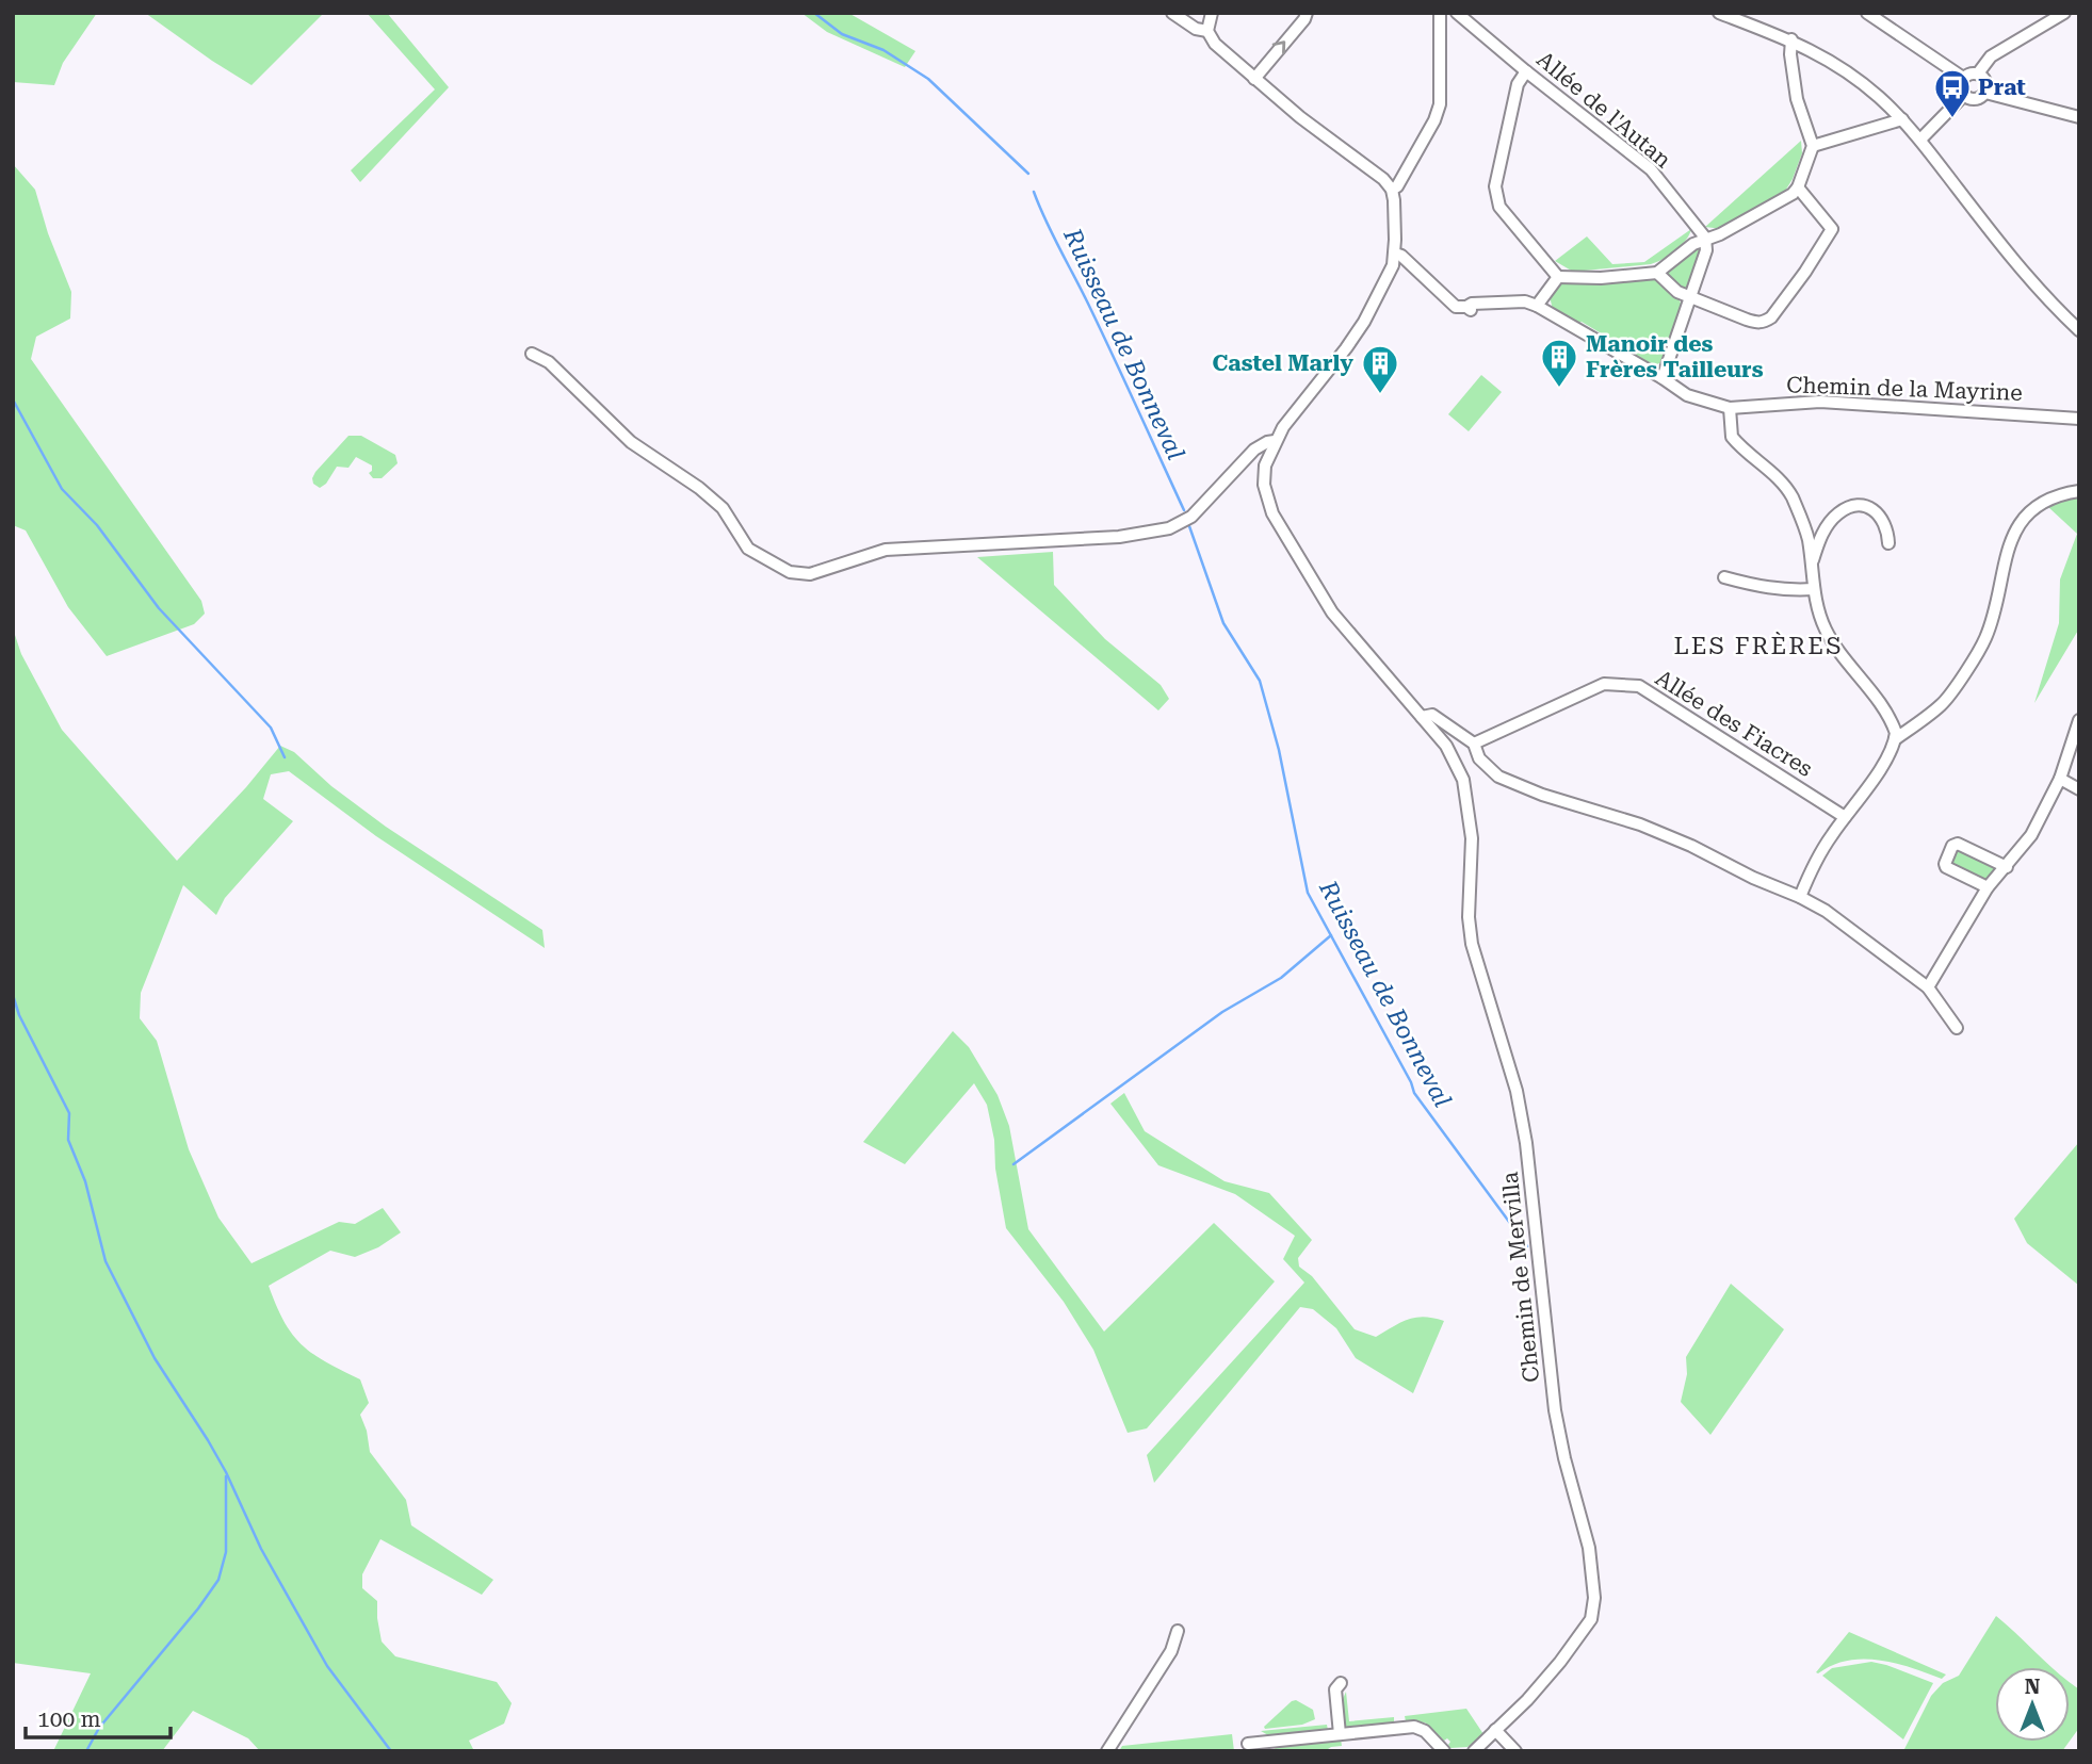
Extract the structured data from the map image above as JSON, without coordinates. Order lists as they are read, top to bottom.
{
  "streets": {
    "street": [
      "Allée de l'Autan",
      "Chemin de la Mayrine",
      "Allée des Fiacres",
      "Chemin de Mervilla"
    ]
  },
  "districts": ["LES FRÈRES"],
  "water": ["Ruisseau de Bonneval"],
  "places": {
    "bus stop": ["Prat"],
    "building": ["Manoir des Frères Tailleurs", "Castel Marly"]
  },
  "scale_bar": "100 m",
  "north": "top"
}
